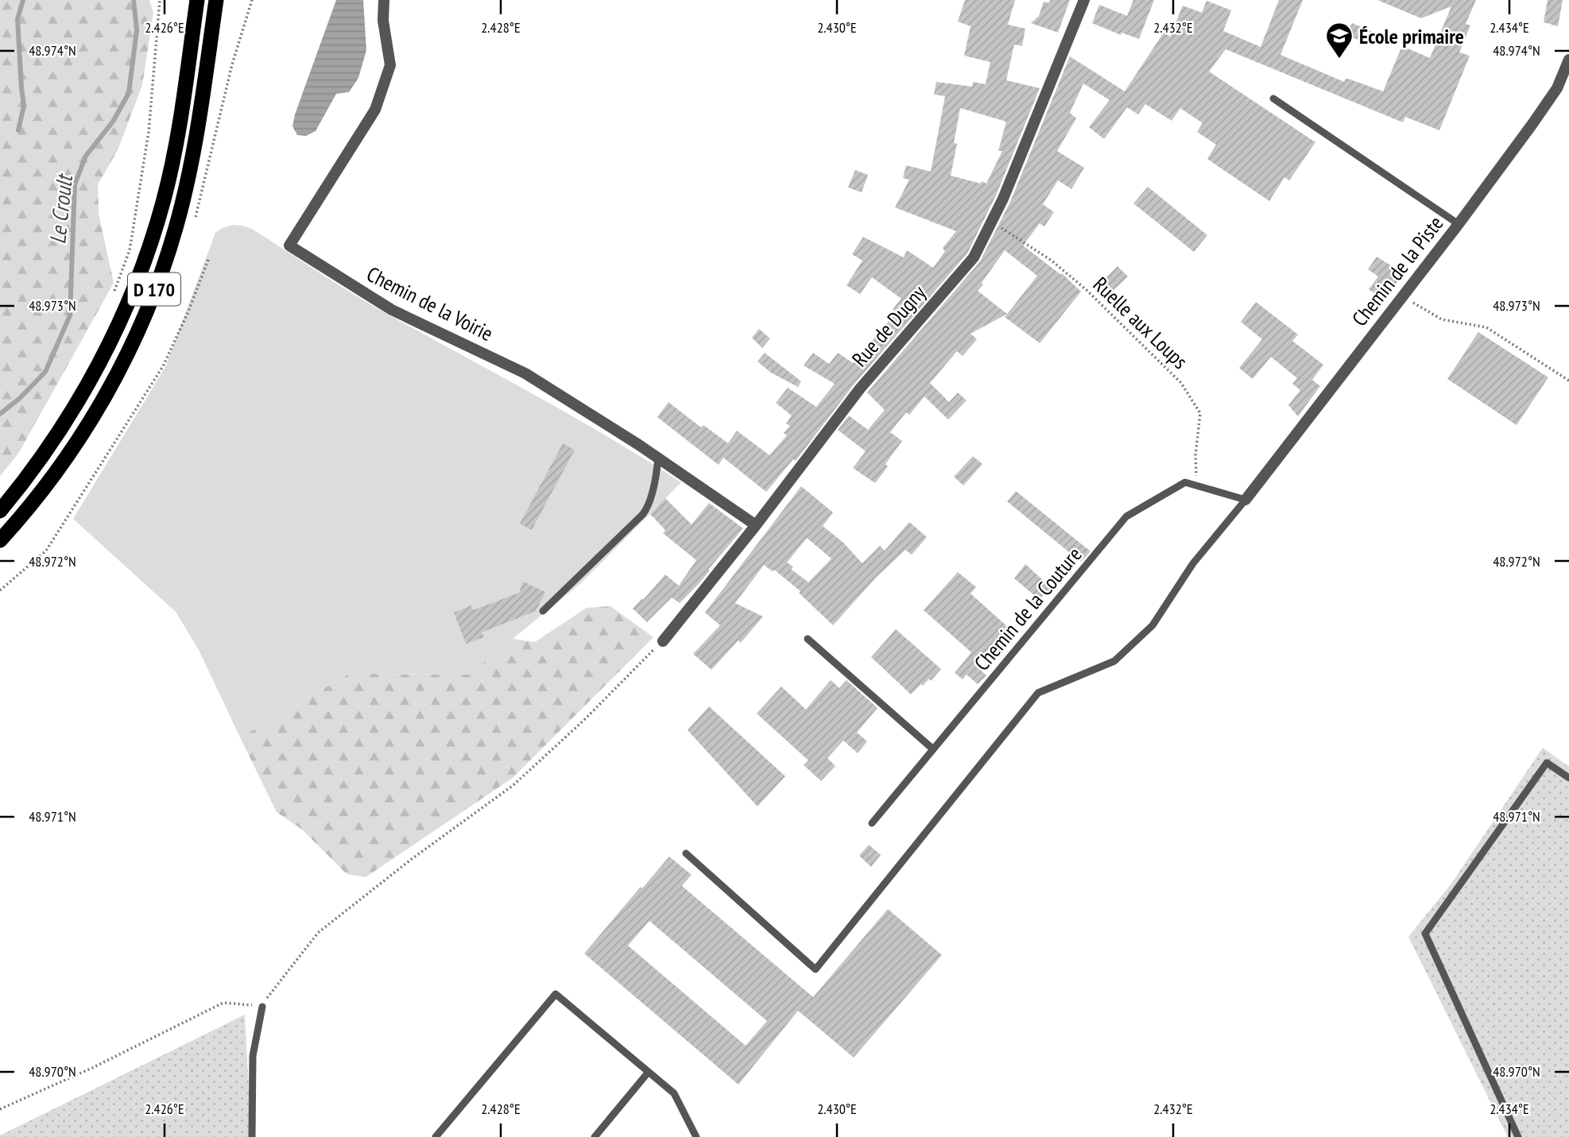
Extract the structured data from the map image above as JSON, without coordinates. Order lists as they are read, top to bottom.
{
  "streets": {
    "highway": ["D 170"],
    "street": ["Chemin de la Piste", "Chemin de la Voirie", "Rue de Dugny"],
    "lane": ["Chemin de la Couture"],
    "path": ["Ruelle aux Loups"]
  },
  "crossings": [
    ["Chemin de la Piste", "Chemin de la Couture"],
    ["Chemin de la Voirie", "Rue de Dugny"],
    ["Ruelle aux Loups", "Rue de Dugny"],
    ["Ruelle aux Loups", "Chemin de la Couture"]
  ],
  "water": ["Le Croult"],
  "places": {
    "school or university": ["École primaire"]
  },
  "coordinates": [
    "2.426°E",
    "2.428°E",
    "2.430°E",
    "2.432°E",
    "2.434°E",
    "48.974°N",
    "48.973°N",
    "48.972°N",
    "48.971°N",
    "48.970°N"
  ]
}
